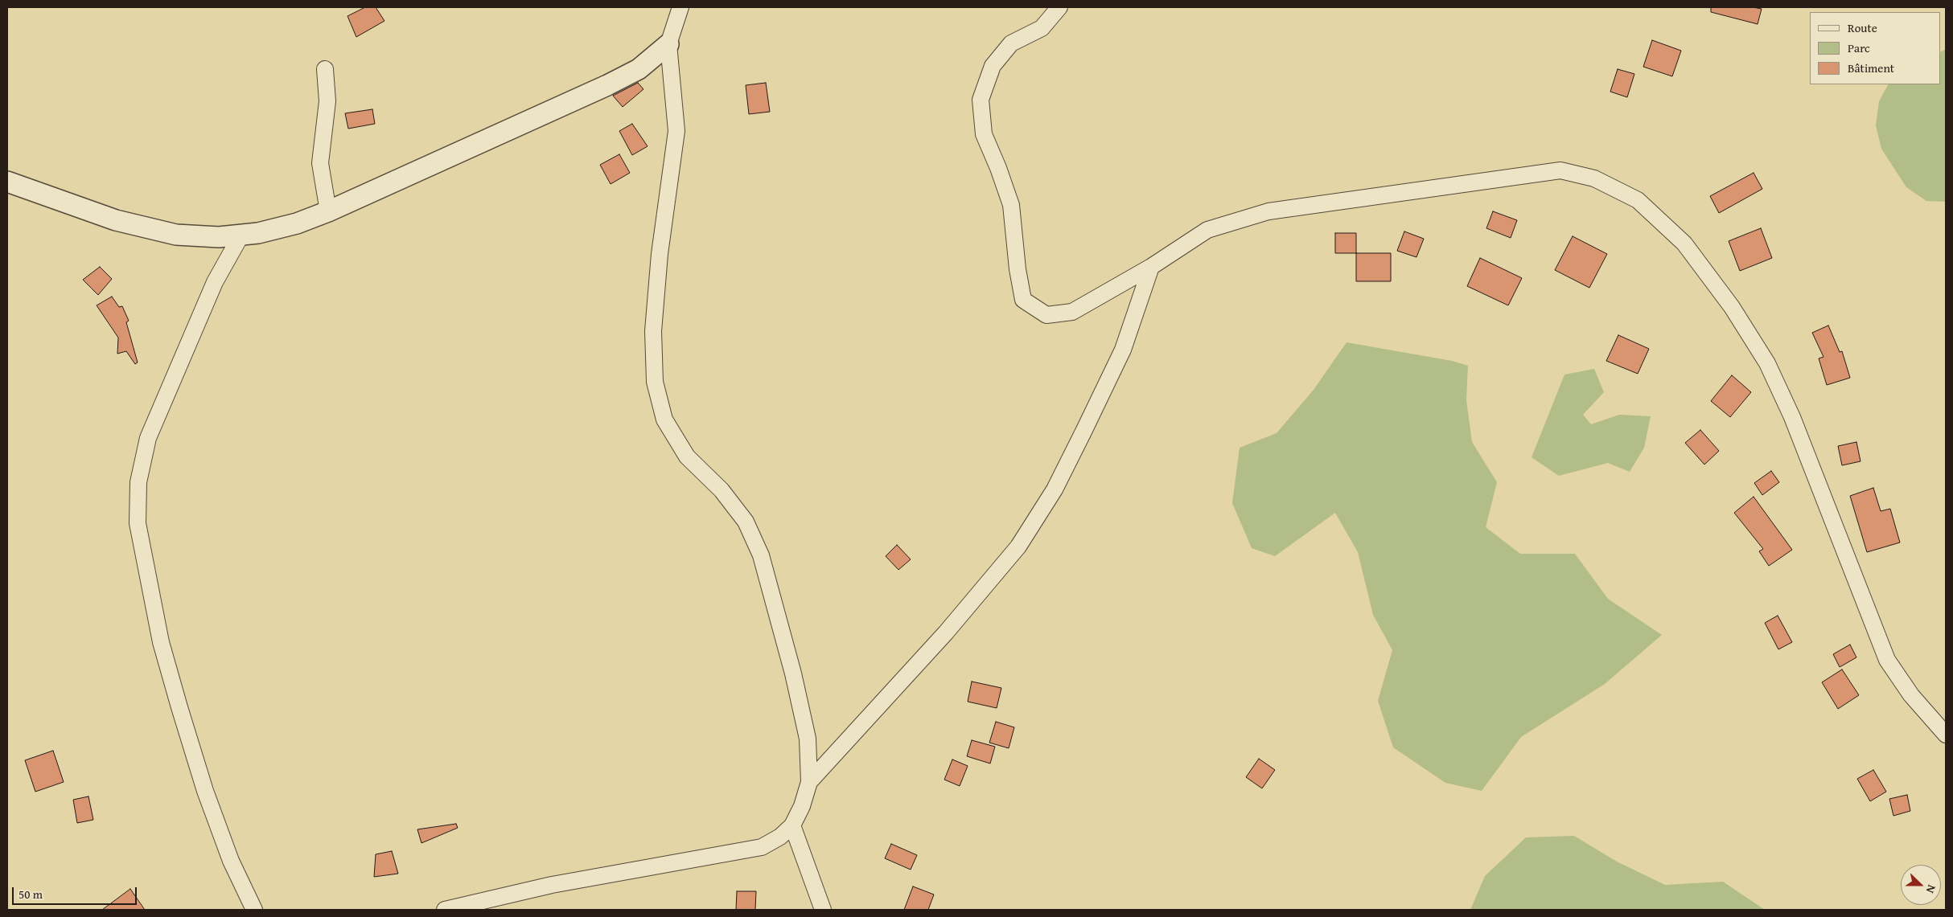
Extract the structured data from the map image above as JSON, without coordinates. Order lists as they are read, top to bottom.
{
  "legend": ["Route", "Parc", "Bâtiment"],
  "scale_bar": "50 m",
  "north": "right"
}
